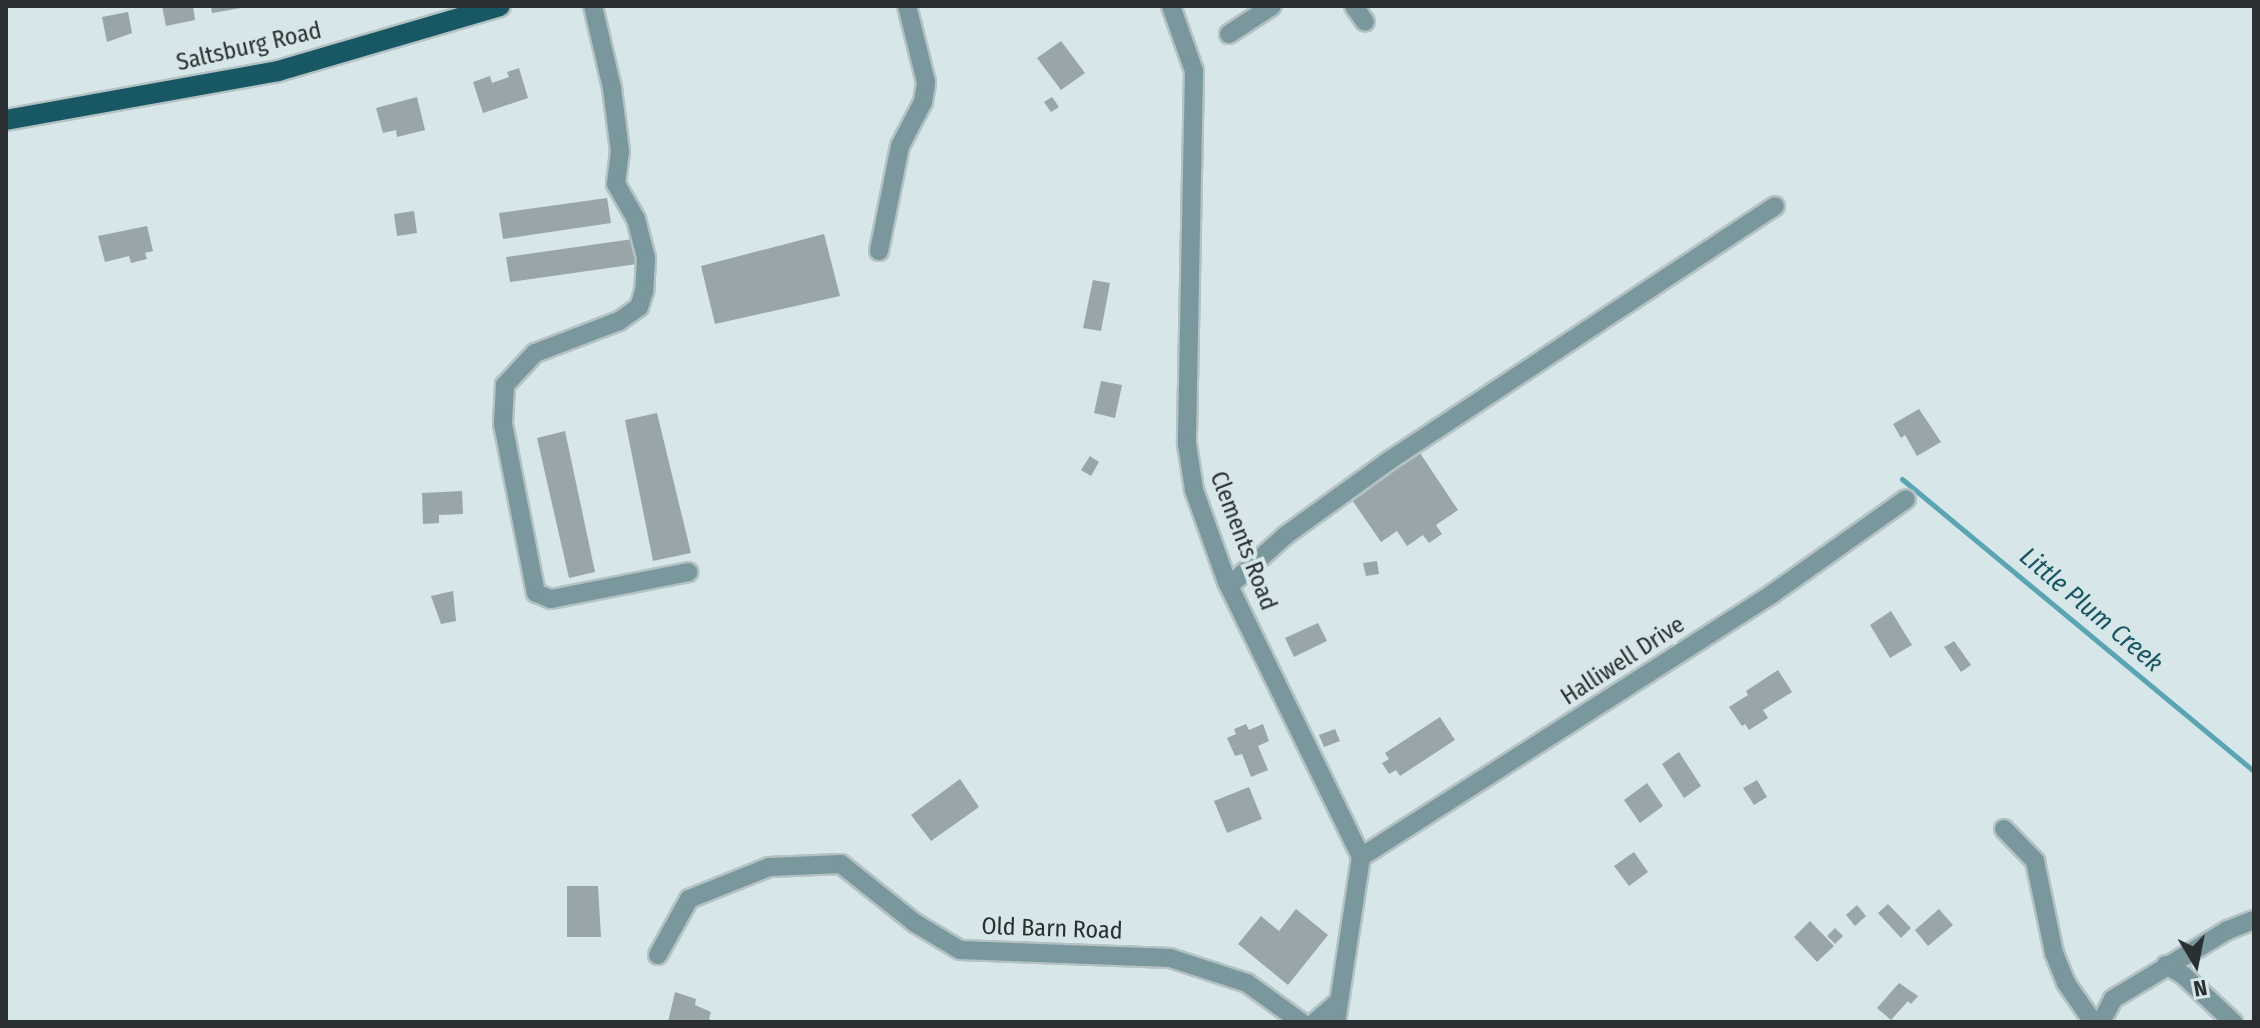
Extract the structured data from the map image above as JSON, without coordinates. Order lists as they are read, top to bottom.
{
  "streets": {
    "main road": ["Saltsburg Road"],
    "street": ["Clements Road", "Halliwell Drive", "Old Barn Road"]
  },
  "crossings": [
    ["Clements Road", "Halliwell Drive"]
  ],
  "water": ["Little Plum Creek"],
  "north": "bottom"
}
